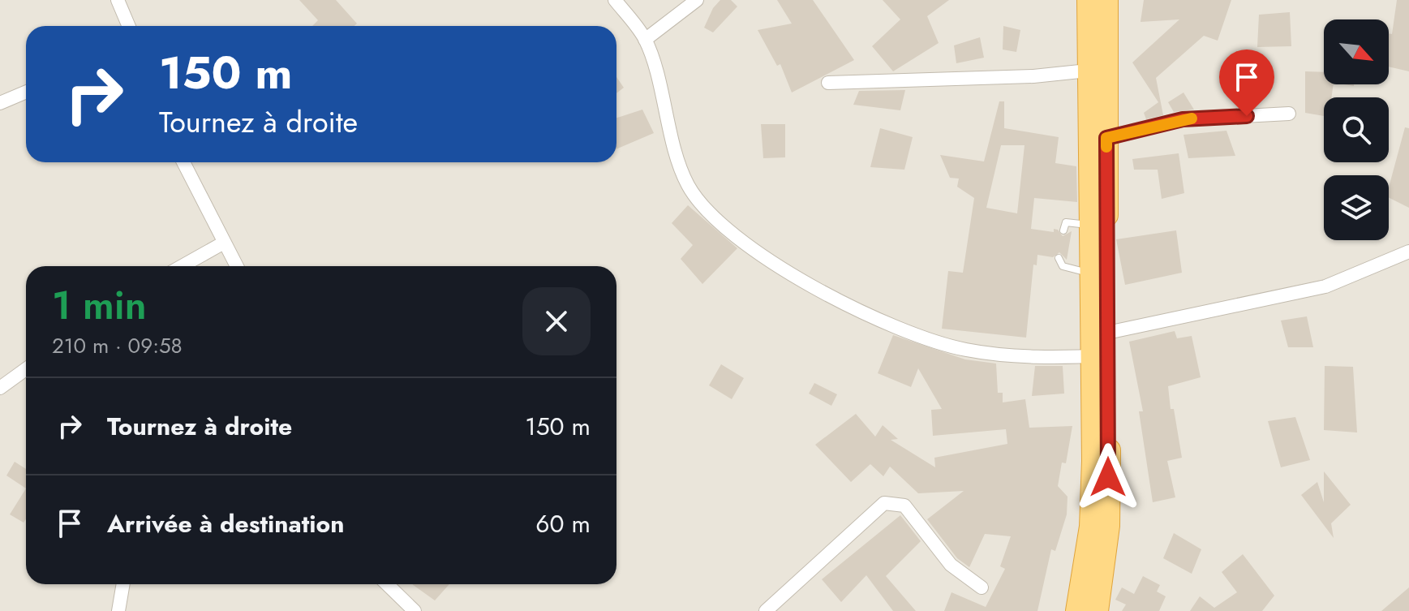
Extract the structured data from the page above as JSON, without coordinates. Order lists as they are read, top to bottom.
{
  "north": "bottom right",
  "page": {
    "turn": ["150 m", "Tournez à droite"],
    "heading": ["1 min", "210 m · 09:58"],
    "list": [
      {
        "name": "Tournez à droite",
        "value": "150 m"
      },
      {
        "name": "Arrivée à destination",
        "value": "60 m"
      }
    ]
  }
}
